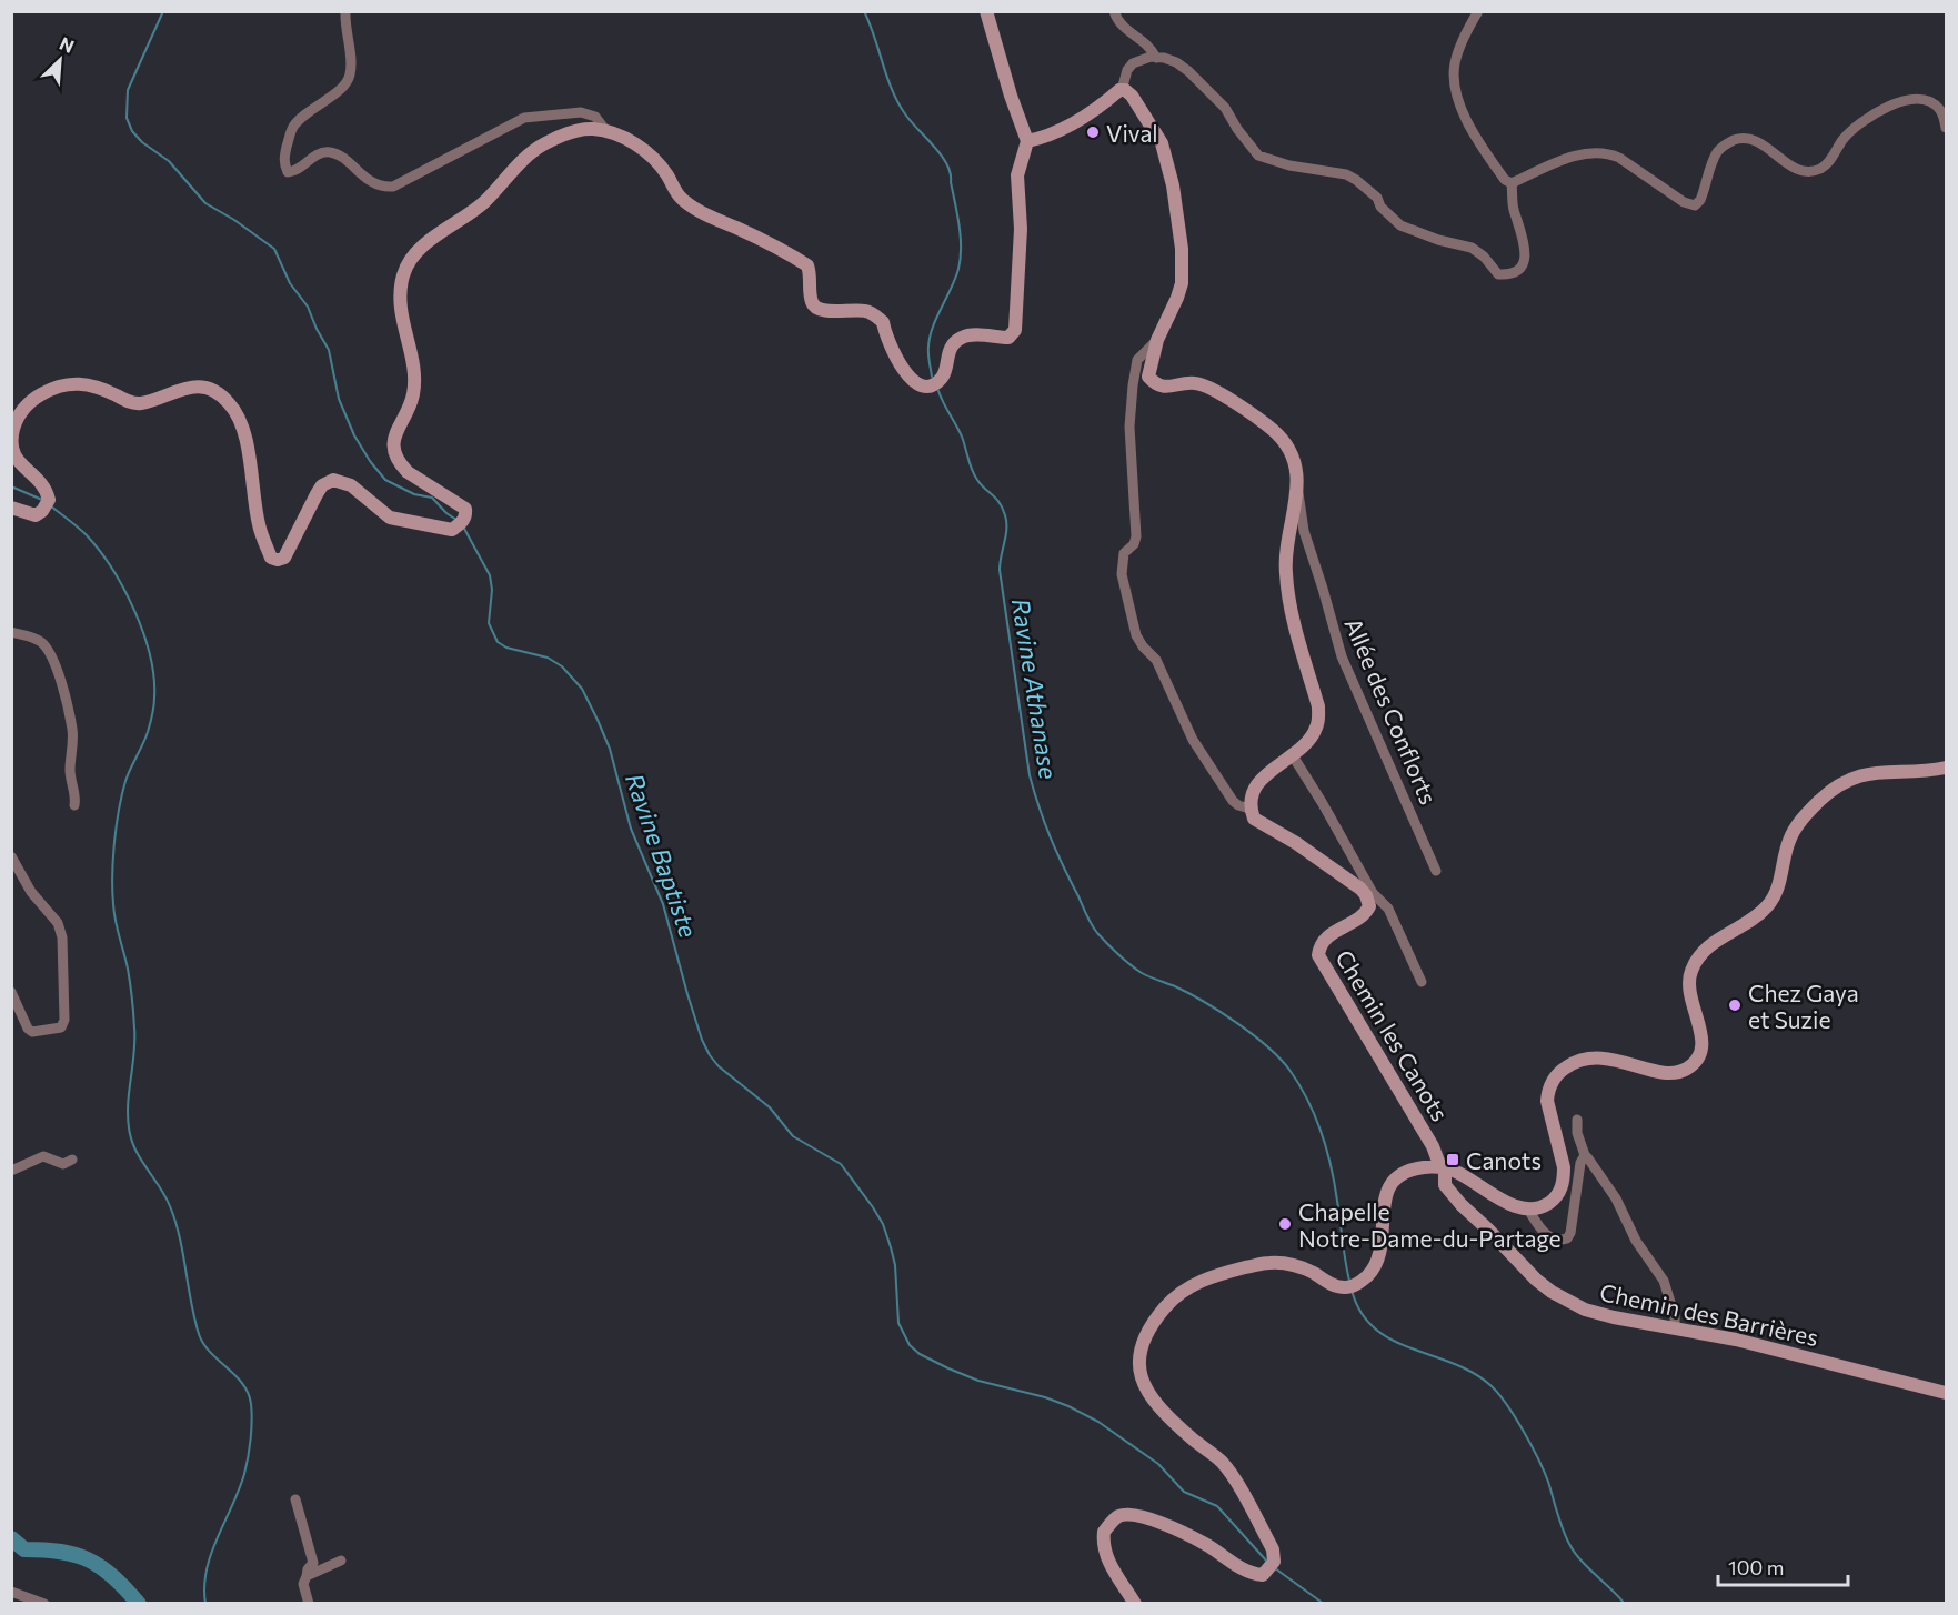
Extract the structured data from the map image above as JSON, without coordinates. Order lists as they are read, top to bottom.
{
  "streets": {
    "street": ["Allée des Conflorts", "Chemin les Canots", "Chemin des Barrières"]
  },
  "crossings": [
    ["Chemin les Canots", "Chemin des Barrières"]
  ],
  "water": ["Ravine Athanase", "Ravine Baptiste"],
  "places": {
    "other": ["Vival", "Chez Gaya et Suzie", "Chapelle Notre-Dame-du-Partage"],
    "transit": ["Canots"]
  },
  "scale_bar": "100 m",
  "north": "top right"
}
